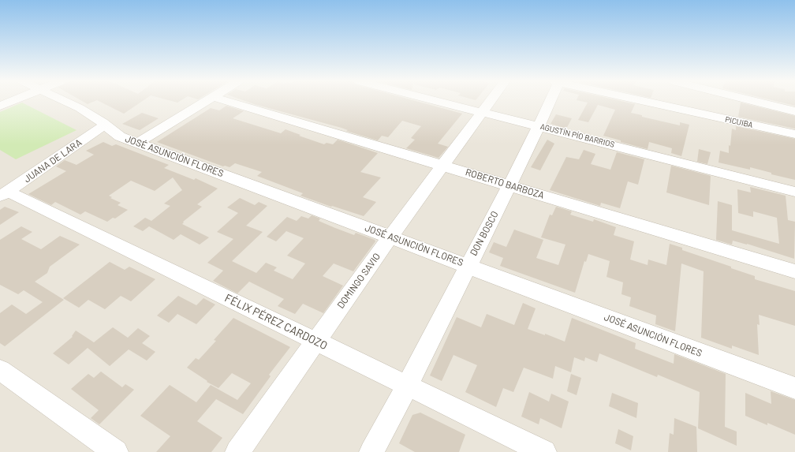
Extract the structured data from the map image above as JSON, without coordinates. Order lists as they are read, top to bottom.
{
  "streets": {
    "street": [
      "PICUIBA",
      "AGUSTÍN PÍO BARRIOS",
      "JOSÉ ASUNCIÓN FLORES",
      "JUANA DE LARA",
      "ROBERTO BARBOZA",
      "DON BOSCO",
      "DOMINGO SAVIO",
      "FÉLIX PÉREZ CARDOZO"
    ]
  },
  "crossings": [
    ["AGUSTÍN PÍO BARRIOS", "DON BOSCO"],
    ["AGUSTÍN PÍO BARRIOS", "DOMINGO SAVIO"],
    ["JOSÉ ASUNCIÓN FLORES", "JUANA DE LARA"],
    ["JOSÉ ASUNCIÓN FLORES", "DON BOSCO"],
    ["JOSÉ ASUNCIÓN FLORES", "DOMINGO SAVIO"],
    ["JUANA DE LARA", "FÉLIX PÉREZ CARDOZO"],
    ["ROBERTO BARBOZA", "DON BOSCO"],
    ["ROBERTO BARBOZA", "DOMINGO SAVIO"],
    ["DON BOSCO", "FÉLIX PÉREZ CARDOZO"],
    ["DOMINGO SAVIO", "FÉLIX PÉREZ CARDOZO"]
  ]
}
